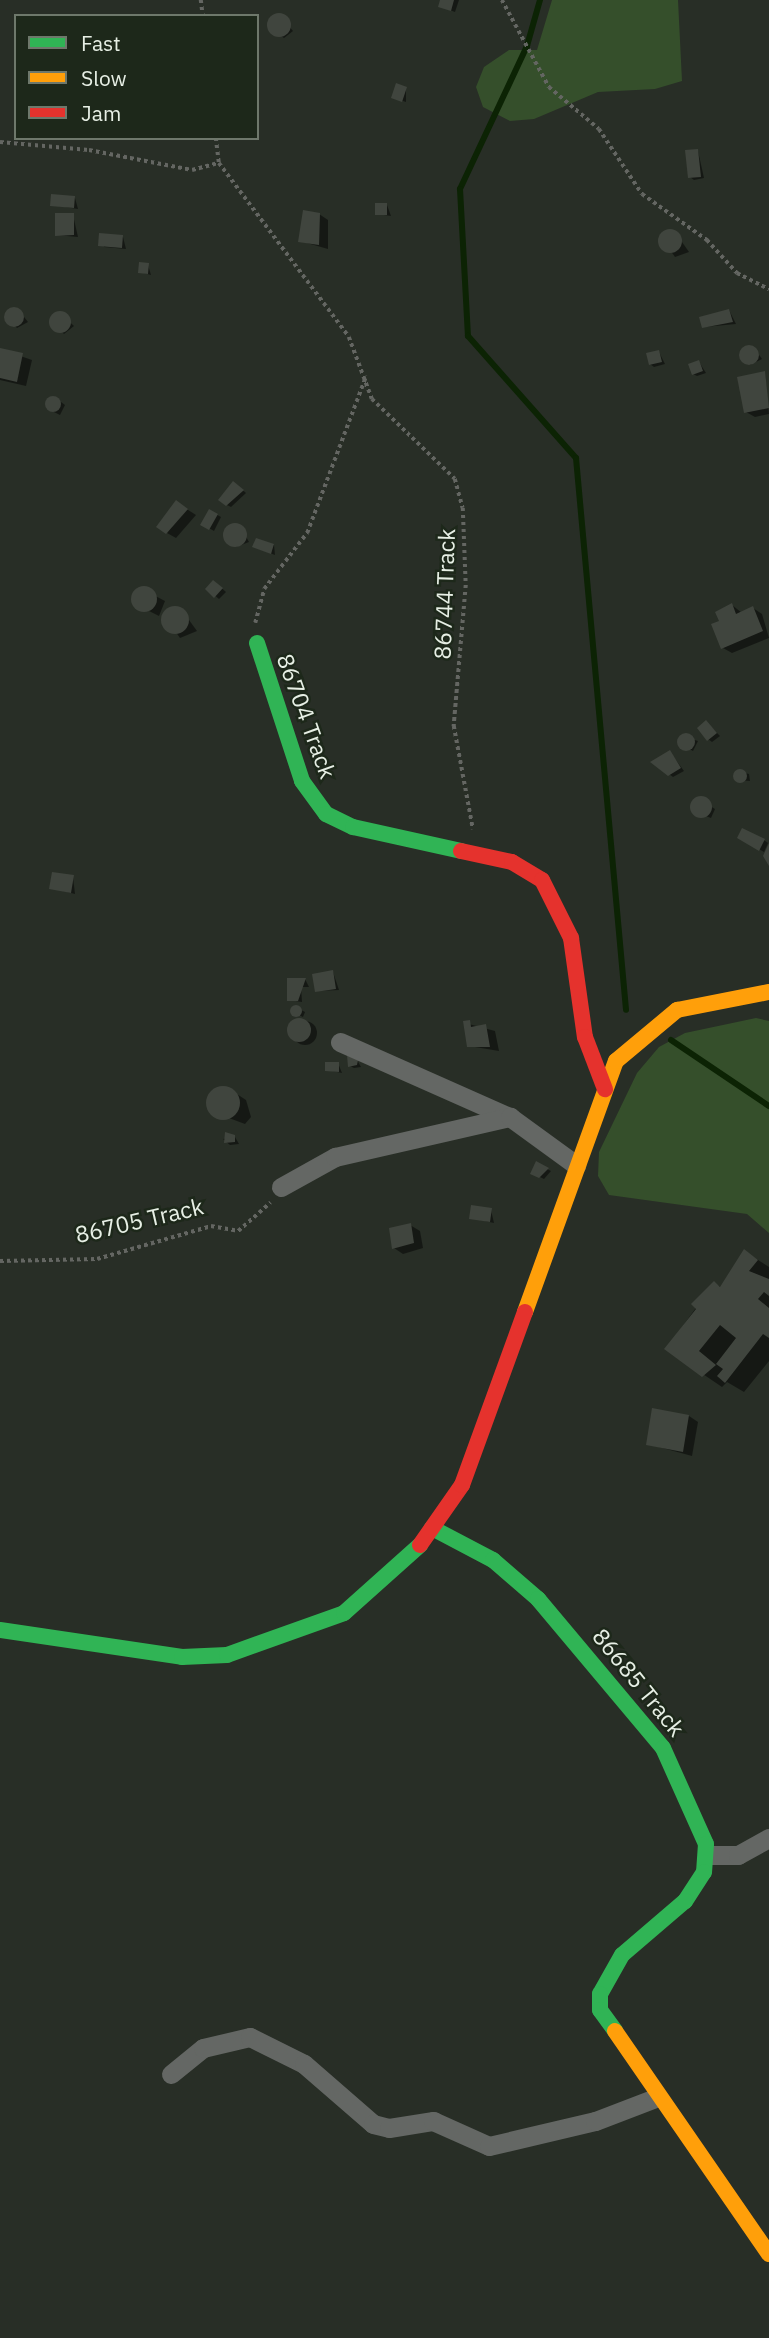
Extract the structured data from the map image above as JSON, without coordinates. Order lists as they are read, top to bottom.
{
  "streets": {
    "street": ["86704 Track", "86685 Track"],
    "path": ["86744 Track", "86705 Track"]
  },
  "crossings": [
    ["86744 Track", "86704 Track"]
  ],
  "legend": ["Fast", "Slow", "Jam"]
}
